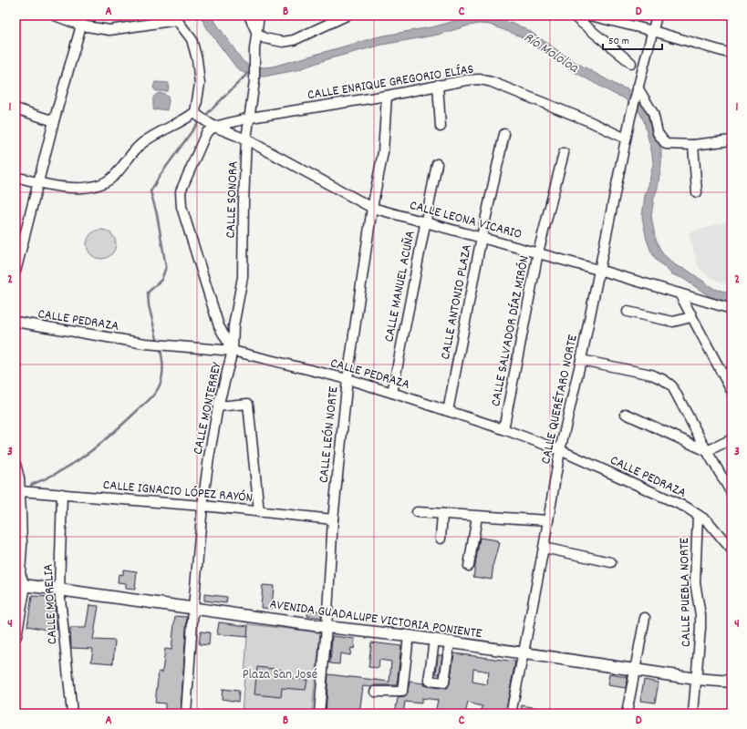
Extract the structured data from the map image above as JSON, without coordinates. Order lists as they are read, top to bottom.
{
  "streets": {
    "main road": ["AVENIDA GUADALUPE VICTORIA PONIENTE"],
    "street": [
      "CALLE ENRIQUE GREGORIO ELÍAS",
      "CALLE SONORA",
      "CALLE LEONA VICARIO",
      "CALLE MANUEL ACUÑA",
      "CALLE ANTONIO PLAZA",
      "CALLE PEDRAZA",
      "CALLE SALVADOR DÍAZ MIRÓN",
      "CALLE QUERÉTARO NORTE",
      "CALLE MONTERREY",
      "CALLE LEÓN NORTE",
      "CALLE IGNACIO LÓPEZ RAYÓN",
      "CALLE PUEBLA NORTE",
      "CALLE MORELIA"
    ]
  },
  "crossings": [
    ["CALLE ENRIQUE GREGORIO ELÍAS", "CALLE SONORA"],
    ["CALLE ENRIQUE GREGORIO ELÍAS", "CALLE LEONA VICARIO"],
    ["CALLE ENRIQUE GREGORIO ELÍAS", "CALLE QUERÉTARO NORTE"],
    ["CALLE ENRIQUE GREGORIO ELÍAS", "CALLE MONTERREY"],
    ["CALLE ENRIQUE GREGORIO ELÍAS", "CALLE LEÓN NORTE"],
    ["CALLE SONORA", "CALLE LEONA VICARIO"],
    ["CALLE SONORA", "CALLE PEDRAZA"],
    ["CALLE SONORA", "CALLE MONTERREY"],
    ["CALLE LEONA VICARIO", "CALLE MANUEL ACUÑA"],
    ["CALLE LEONA VICARIO", "CALLE ANTONIO PLAZA"],
    ["CALLE LEONA VICARIO", "CALLE SALVADOR DÍAZ MIRÓN"],
    ["CALLE LEONA VICARIO", "CALLE QUERÉTARO NORTE"],
    ["CALLE LEONA VICARIO", "CALLE MONTERREY"],
    ["CALLE LEONA VICARIO", "CALLE LEÓN NORTE"],
    ["CALLE MANUEL ACUÑA", "CALLE PEDRAZA"],
    ["CALLE ANTONIO PLAZA", "CALLE PEDRAZA"],
    ["CALLE PEDRAZA", "CALLE SALVADOR DÍAZ MIRÓN"],
    ["CALLE PEDRAZA", "CALLE QUERÉTARO NORTE"],
    ["CALLE PEDRAZA", "CALLE MONTERREY"],
    ["CALLE PEDRAZA", "CALLE LEÓN NORTE"],
    ["CALLE PEDRAZA", "CALLE PUEBLA NORTE"],
    ["CALLE QUERÉTARO NORTE", "AVENIDA GUADALUPE VICTORIA PONIENTE"],
    ["CALLE MONTERREY", "CALLE IGNACIO LÓPEZ RAYÓN"],
    ["CALLE MONTERREY", "AVENIDA GUADALUPE VICTORIA PONIENTE"],
    ["CALLE LEÓN NORTE", "CALLE IGNACIO LÓPEZ RAYÓN"],
    ["CALLE LEÓN NORTE", "AVENIDA GUADALUPE VICTORIA PONIENTE"],
    ["CALLE IGNACIO LÓPEZ RAYÓN", "CALLE MORELIA"],
    ["CALLE PUEBLA NORTE", "AVENIDA GUADALUPE VICTORIA PONIENTE"],
    ["CALLE MORELIA", "AVENIDA GUADALUPE VICTORIA PONIENTE"]
  ],
  "water": ["Río Mololoa"],
  "parks": ["Plaza San José"],
  "scale_bar": "50 m",
  "grid": {
    "columns": [
      "A",
      "B",
      "C",
      "D"
    ],
    "rows": [
      "1",
      "2",
      "3",
      "4"
    ]
  }
}
